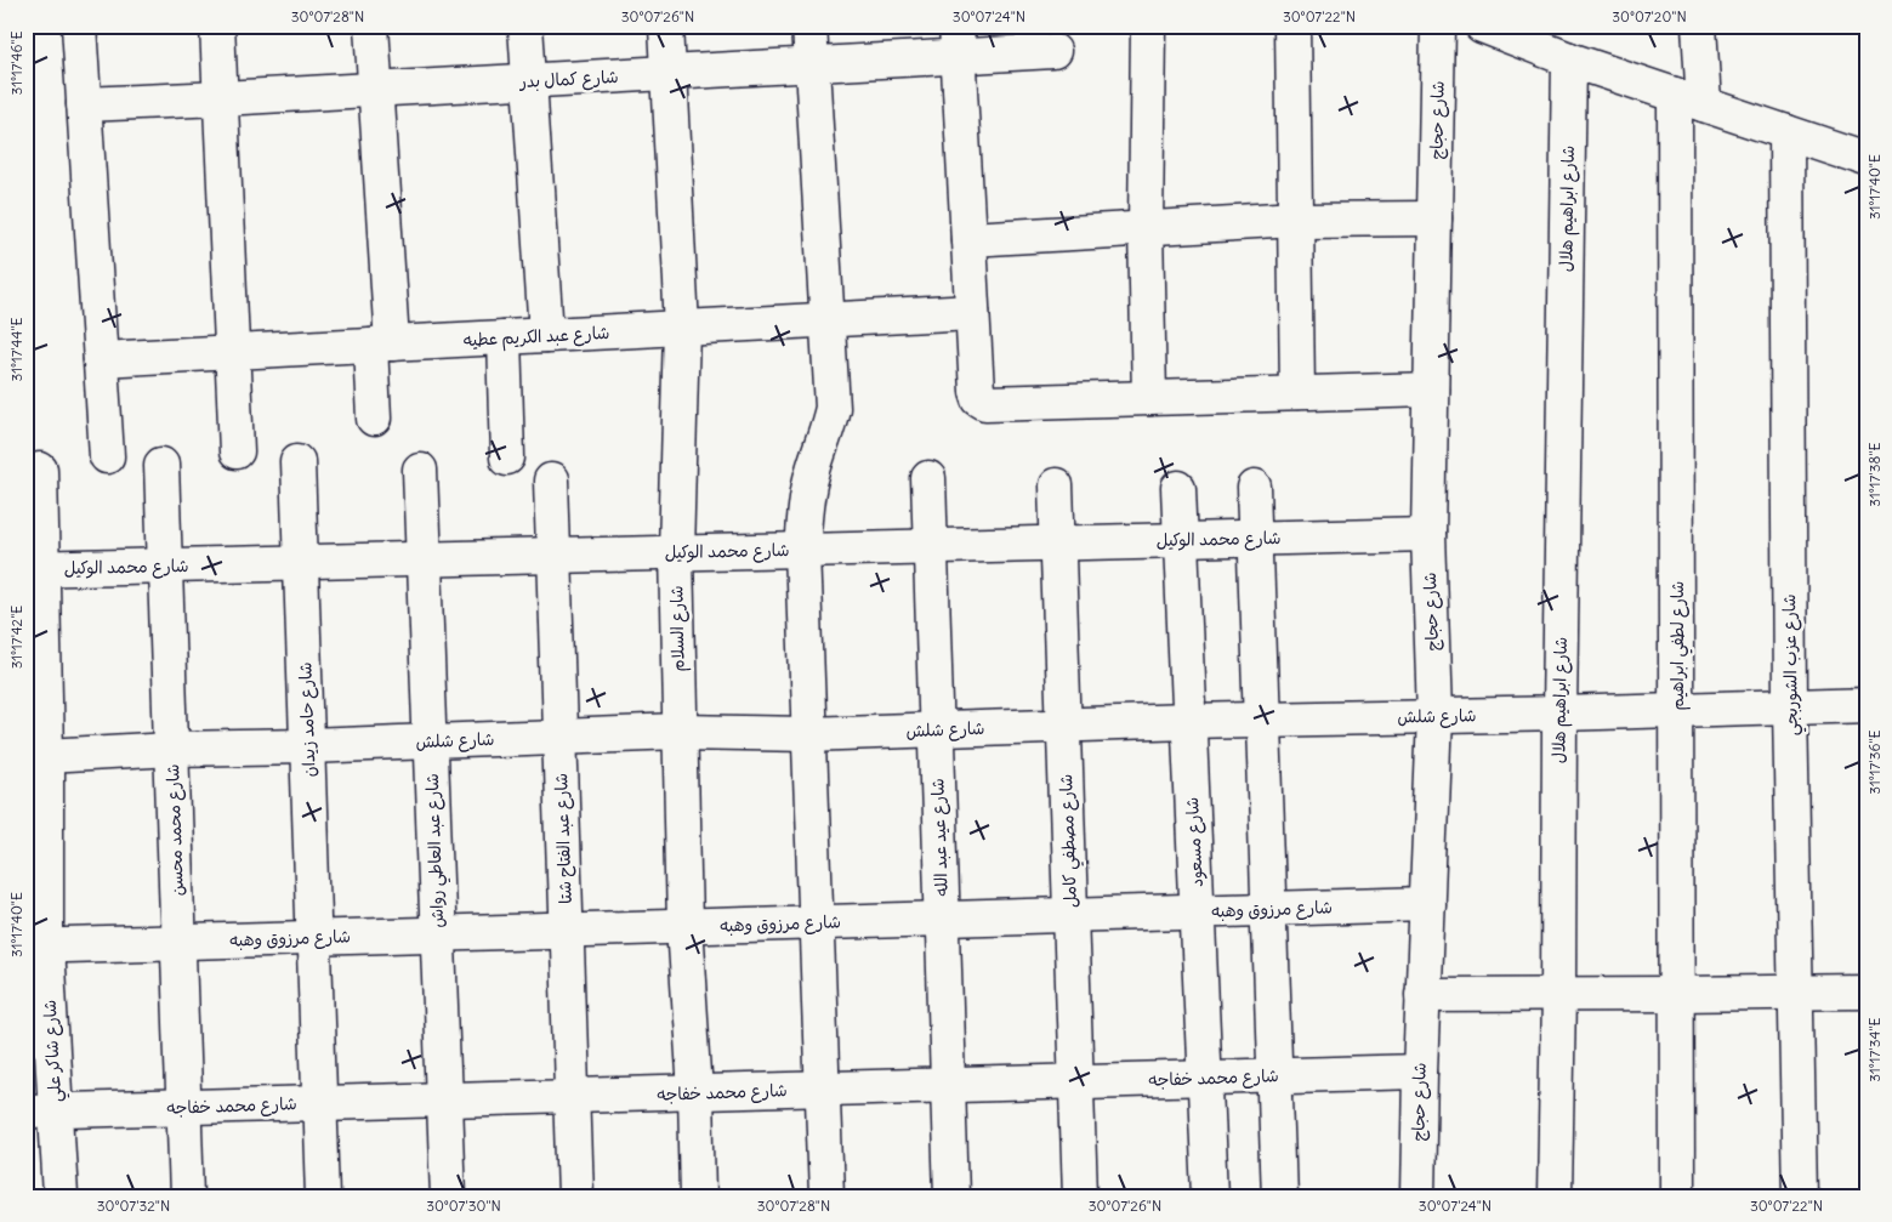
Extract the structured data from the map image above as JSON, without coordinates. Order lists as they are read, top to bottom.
{
  "streets": {
    "street": [
      "شارع كمال بدر",
      "شارع حجاج",
      "شارع ابراهيم هلال",
      "شارع عبد الكريم عطيه",
      "شارع محمد الوكيل",
      "شارع السلام",
      "شارع لطفي ابراهيم",
      "شارع عزب الشوربجي",
      "شارع شلش",
      "شارع حامد زيدان",
      "شارع محمد محسن",
      "شارع عيد عبد الله",
      "شارع عبد الفتاح شتا",
      "شارع مصطفي كامل",
      "شارع مسعود",
      "شارع عبد العاطي رواش",
      "شارع مرزوق وهبه",
      "شارع شاكر علي",
      "شارع محمد خفاجه"
    ]
  },
  "crossings": [
    ["شارع كمال بدر", "شارع السلام"],
    ["شارع حجاج", "شارع محمد الوكيل"],
    ["شارع حجاج", "شارع شلش"],
    ["شارع حجاج", "شارع مرزوق وهبه"],
    ["شارع حجاج", "شارع محمد خفاجه"],
    ["شارع ابراهيم هلال", "شارع شلش"],
    ["شارع عبد الكريم عطيه", "شارع السلام"],
    ["شارع محمد الوكيل", "شارع السلام"],
    ["شارع محمد الوكيل", "شارع حامد زيدان"],
    ["شارع محمد الوكيل", "شارع محمد محسن"],
    ["شارع محمد الوكيل", "شارع عيد عبد الله"],
    ["شارع محمد الوكيل", "شارع عبد الفتاح شتا"],
    ["شارع محمد الوكيل", "شارع مصطفي كامل"],
    ["شارع محمد الوكيل", "شارع مسعود"],
    ["شارع محمد الوكيل", "شارع عبد العاطي رواش"],
    ["شارع محمد الوكيل", "شارع شاكر علي"],
    ["شارع السلام", "شارع شلش"],
    ["شارع السلام", "شارع مرزوق وهبه"],
    ["شارع السلام", "شارع محمد خفاجه"],
    ["شارع لطفي ابراهيم", "شارع شلش"],
    ["شارع عزب الشوربجي", "شارع شلش"],
    ["شارع شلش", "شارع حامد زيدان"],
    ["شارع شلش", "شارع محمد محسن"],
    ["شارع شلش", "شارع عيد عبد الله"],
    ["شارع شلش", "شارع عبد الفتاح شتا"],
    ["شارع شلش", "شارع مصطفي كامل"],
    ["شارع شلش", "شارع مسعود"],
    ["شارع شلش", "شارع عبد العاطي رواش"],
    ["شارع شلش", "شارع شاكر علي"],
    ["شارع حامد زيدان", "شارع مرزوق وهبه"],
    ["شارع حامد زيدان", "شارع محمد خفاجه"],
    ["شارع محمد محسن", "شارع مرزوق وهبه"],
    ["شارع محمد محسن", "شارع محمد خفاجه"],
    ["شارع عيد عبد الله", "شارع مرزوق وهبه"],
    ["شارع عيد عبد الله", "شارع محمد خفاجه"],
    ["شارع عبد الفتاح شتا", "شارع مرزوق وهبه"],
    ["شارع عبد الفتاح شتا", "شارع محمد خفاجه"],
    ["شارع مصطفي كامل", "شارع مرزوق وهبه"],
    ["شارع مصطفي كامل", "شارع محمد خفاجه"],
    ["شارع مسعود", "شارع مرزوق وهبه"],
    ["شارع مسعود", "شارع محمد خفاجه"],
    ["شارع عبد العاطي رواش", "شارع مرزوق وهبه"],
    ["شارع عبد العاطي رواش", "شارع محمد خفاجه"],
    ["شارع مرزوق وهبه", "شارع شاكر علي"],
    ["شارع شاكر علي", "شارع محمد خفاجه"]
  ],
  "coordinates": [
    "30°07'28\"N",
    "30°07'26\"N",
    "30°07'24\"N",
    "30°07'22\"N",
    "30°07'20\"N",
    "31°17'46\"E",
    "31°17'40\"E",
    "31°17'44\"E",
    "31°17'38\"E",
    "31°17'42\"E",
    "31°17'36\"E",
    "31°17'34\"E",
    "30°07'32\"N",
    "30°07'30\"N"
  ]
}
